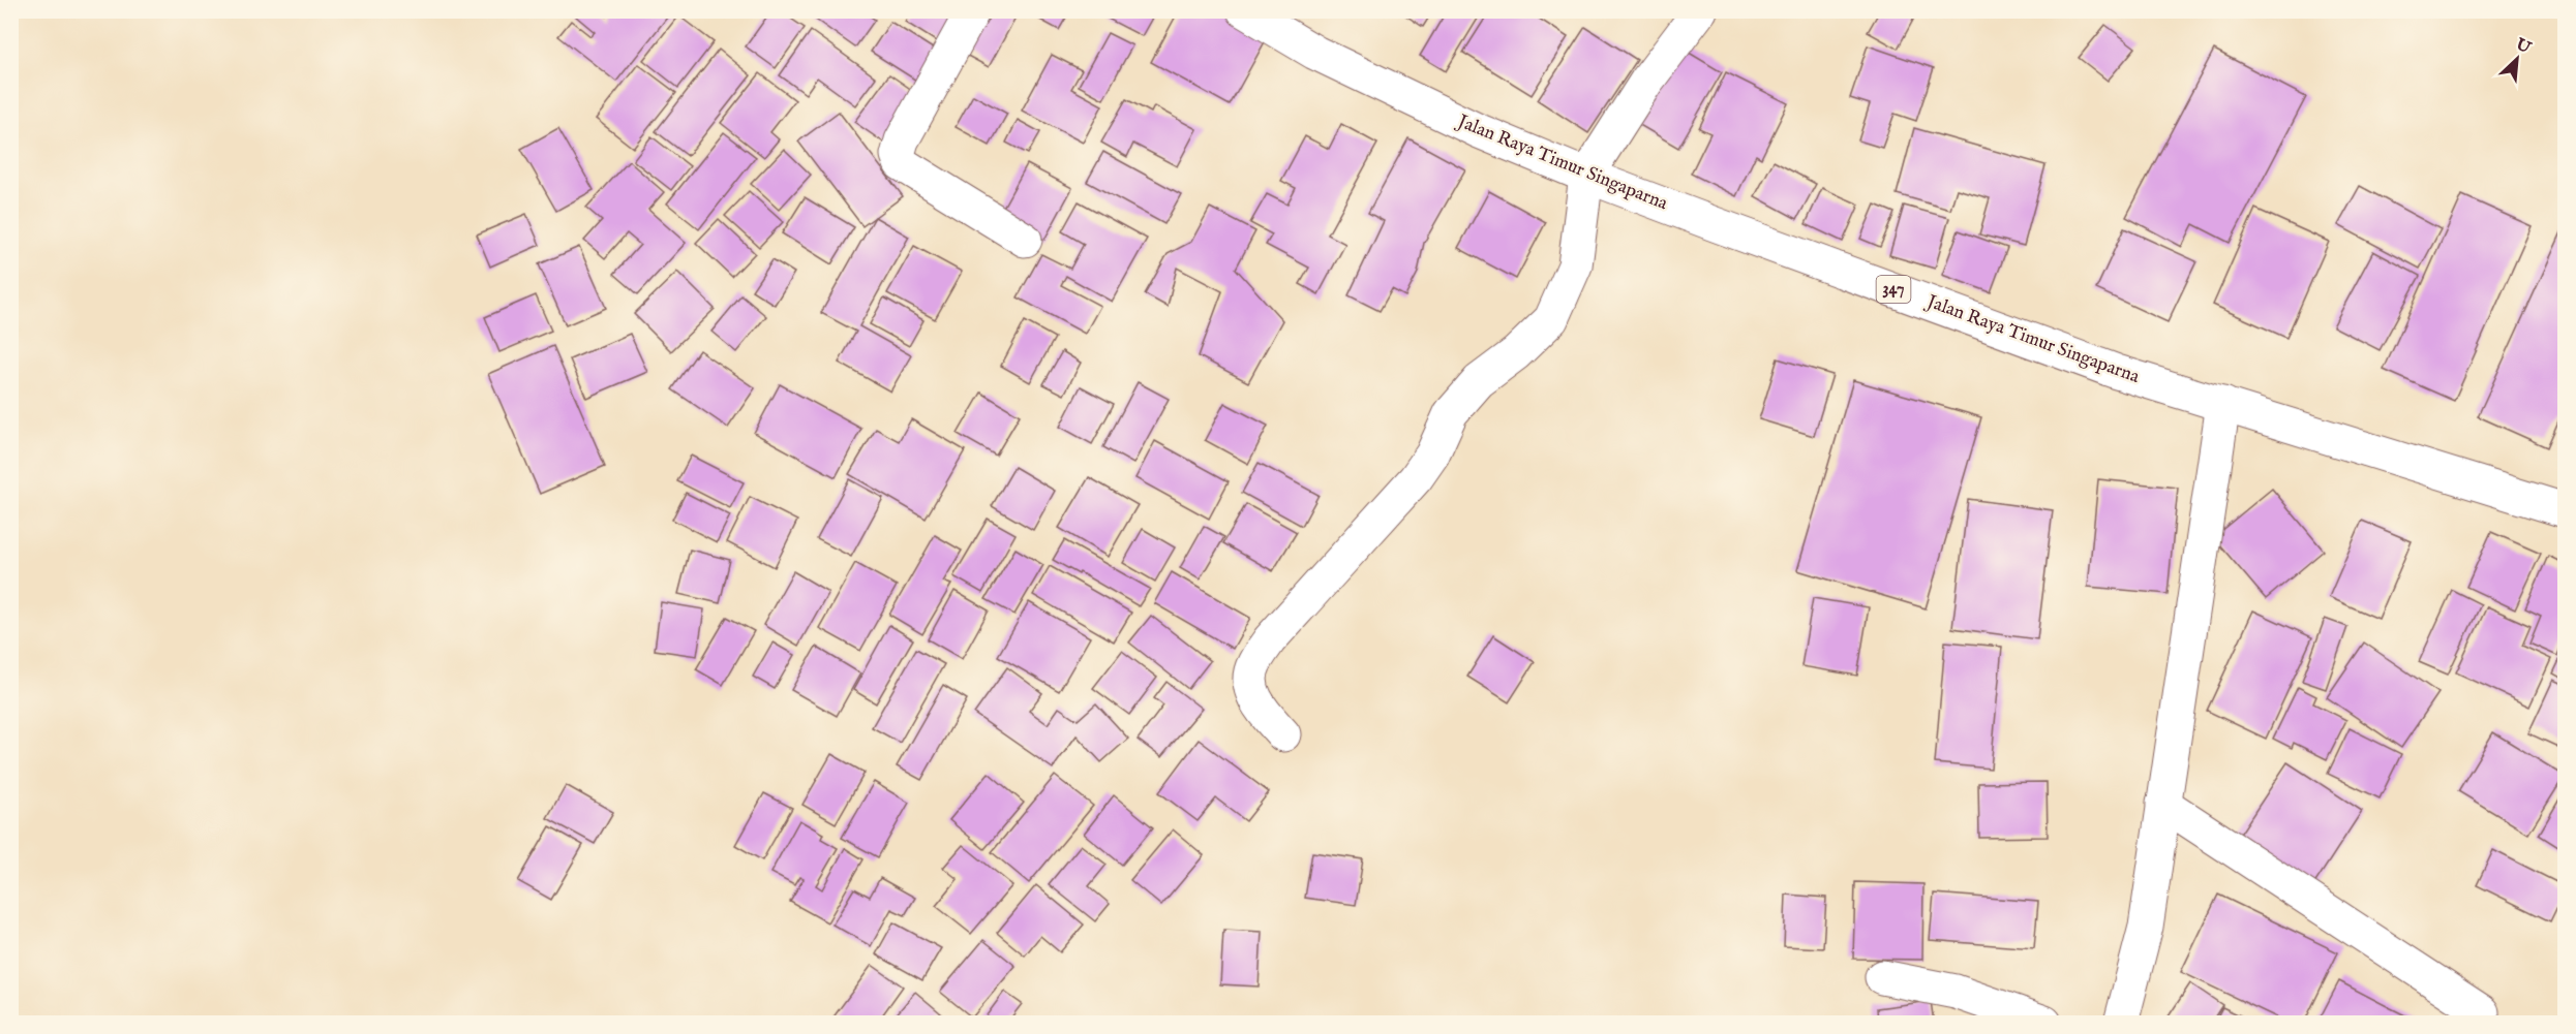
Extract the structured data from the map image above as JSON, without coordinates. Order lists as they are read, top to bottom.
{
  "streets": {
    "street": ["Jalan Raya Timur Singaparna", "347"]
  },
  "north": "top right"
}
